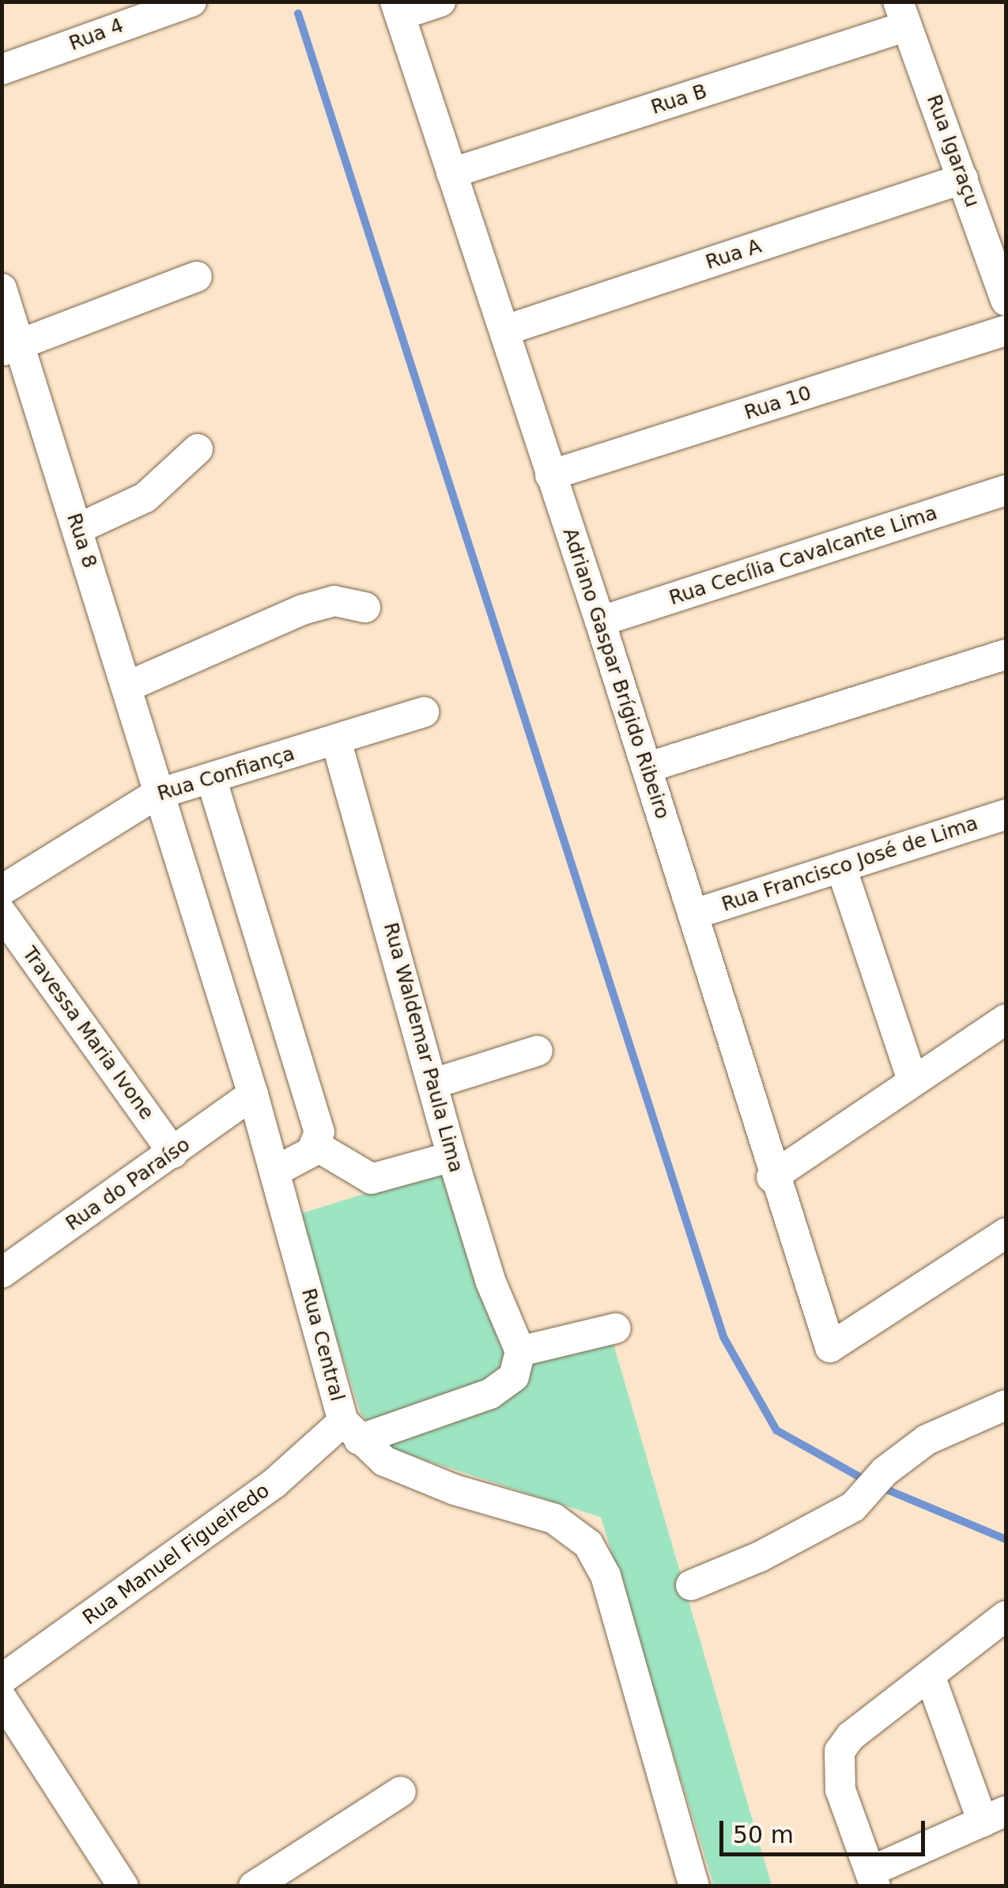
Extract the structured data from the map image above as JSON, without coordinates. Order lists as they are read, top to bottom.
{
  "streets": {
    "street": [
      "Rua 4",
      "Rua B",
      "Rua Igaraçu",
      "Rua A",
      "Rua 10",
      "Rua 8",
      "Rua Cecília Cavalcante Lima",
      "Adriano Gaspar Brígido Ribeiro",
      "Rua Confiança",
      "Rua Francisco José de Lima",
      "Travessa Maria Ivone",
      "Rua Waldemar Paula Lima",
      "Rua do Paraíso",
      "Rua Central",
      "Rua Manuel Figueiredo"
    ]
  },
  "crossings": [
    ["Rua B", "Rua Igaraçu"],
    ["Rua B", "Adriano Gaspar Brígido Ribeiro"],
    ["Rua Igaraçu", "Rua A"],
    ["Rua A", "Adriano Gaspar Brígido Ribeiro"],
    ["Rua 10", "Adriano Gaspar Brígido Ribeiro"],
    ["Rua 8", "Rua Confiança"],
    ["Rua 8", "Rua Central"],
    ["Rua Cecília Cavalcante Lima", "Adriano Gaspar Brígido Ribeiro"],
    ["Adriano Gaspar Brígido Ribeiro", "Rua Francisco José de Lima"],
    ["Rua Confiança", "Rua Waldemar Paula Lima"],
    ["Rua Confiança", "Rua Central"],
    ["Travessa Maria Ivone", "Rua do Paraíso"],
    ["Rua do Paraíso", "Rua Central"],
    ["Rua Central", "Rua Manuel Figueiredo"]
  ],
  "scale_bar": "50 m"
}
